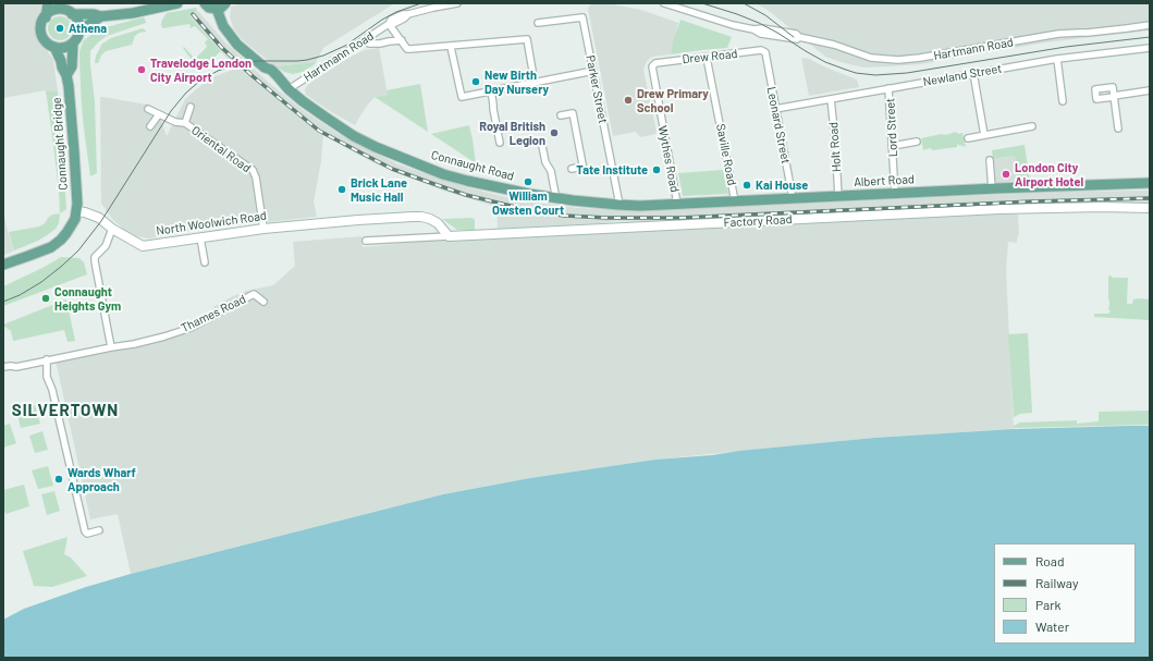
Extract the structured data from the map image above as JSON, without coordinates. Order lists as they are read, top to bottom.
{
  "streets": {
    "main road": ["Connaught Bridge", "Connaught Road", "Albert Road"],
    "street": [
      "Hartmann Road",
      "Drew Road",
      "Newland Street",
      "Parker Street",
      "Leonard Street",
      "Lord Street",
      "Holt Road",
      "Oriental Road",
      "Saville Road",
      "Wythes Road",
      "Factory Road",
      "North Woolwich Road",
      "Thames Road"
    ]
  },
  "crossings": [
    ["Hartmann Road", "Connaught Road"],
    ["Drew Road", "Leonard Street"],
    ["Drew Road", "Saville Road"],
    ["Drew Road", "Wythes Road"],
    ["Newland Street", "Leonard Street"],
    ["Newland Street", "Lord Street"],
    ["Newland Street", "Holt Road"],
    ["Parker Street", "Connaught Road"],
    ["Parker Street", "Albert Road"],
    ["Leonard Street", "Albert Road"],
    ["Lord Street", "Albert Road"],
    ["Connaught Bridge", "North Woolwich Road"],
    ["Holt Road", "Albert Road"],
    ["Oriental Road", "North Woolwich Road"],
    ["Saville Road", "Albert Road"],
    ["Wythes Road", "Albert Road"],
    ["Connaught Road", "Albert Road"],
    ["Factory Road", "North Woolwich Road"]
  ],
  "districts": ["SILVERTOWN"],
  "places": [
    "Athena",
    "Travelodge London City Airport",
    "New Birth Day Nursery",
    "Drew Primary School",
    "Royal British Legion",
    "Tate Institute",
    "London City Airport Hotel",
    "William Owsten Court",
    "Kai House",
    "Brick Lane Music Hall",
    "Connaught Heights Gym",
    "Wards Wharf Approach"
  ],
  "legend": [
    "Road",
    "Railway",
    "Park",
    "Water"
  ]
}
